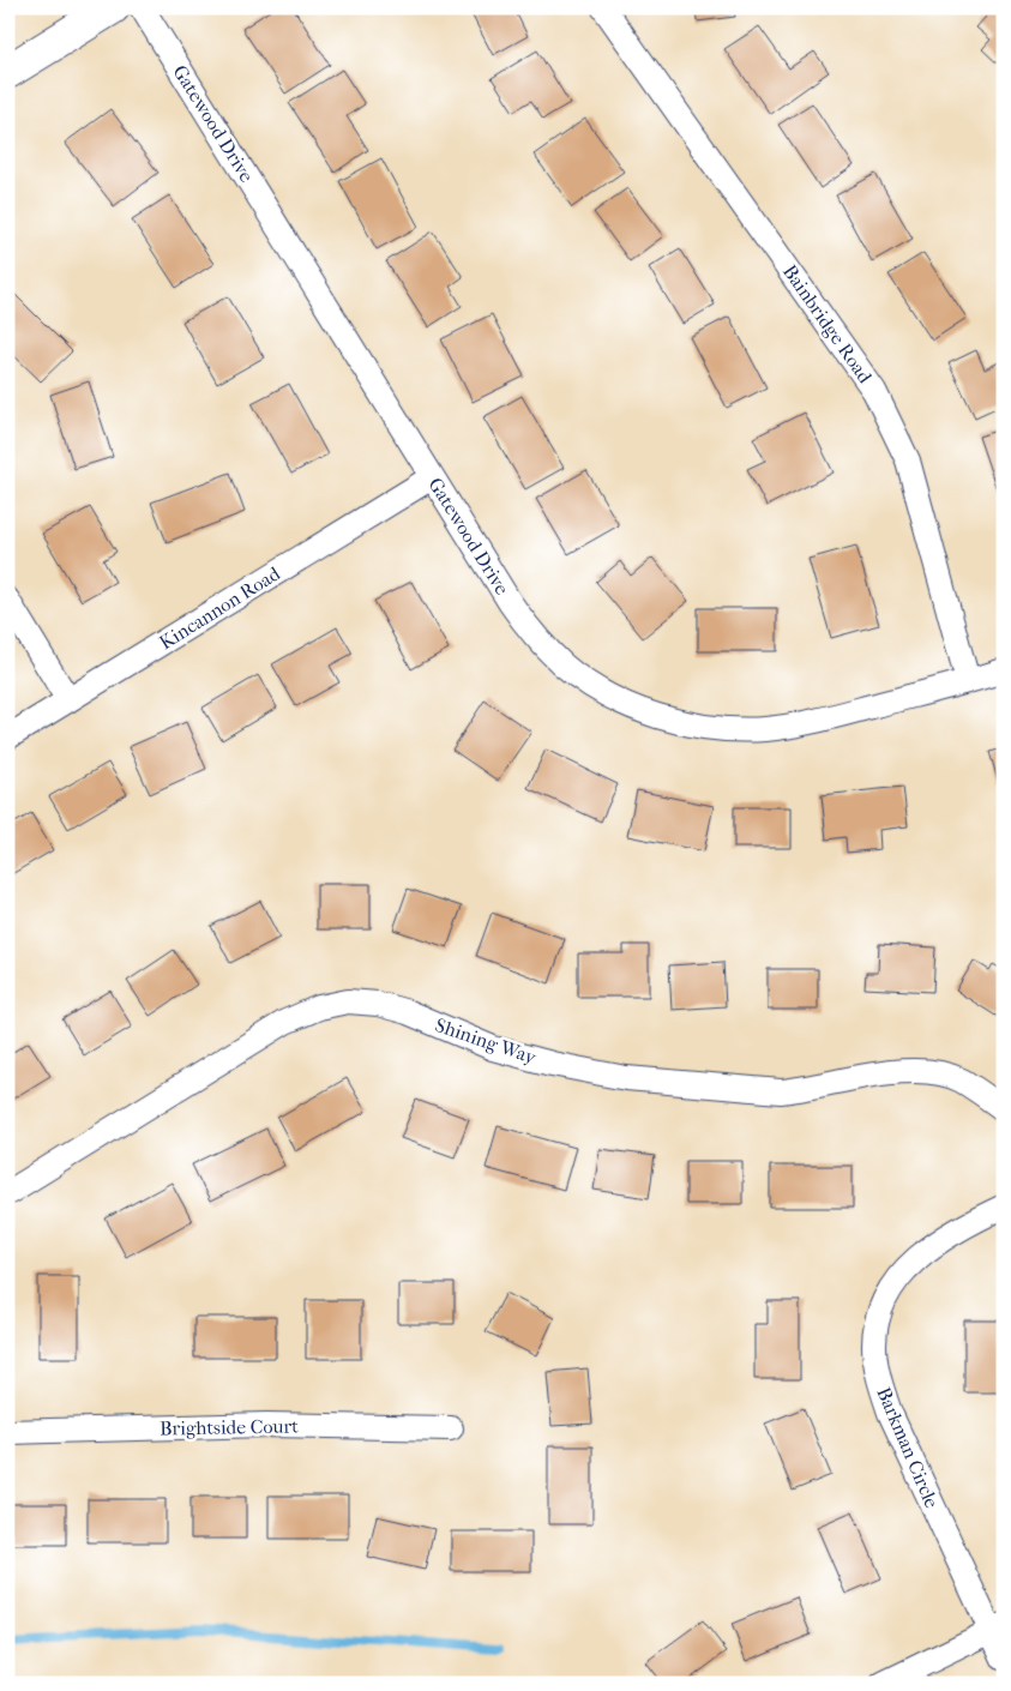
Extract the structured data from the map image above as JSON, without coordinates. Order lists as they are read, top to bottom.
{
  "streets": {
    "street": [
      "Gatewood Drive",
      "Bainbridge Road",
      "Kincannon Road",
      "Shining Way",
      "Brightside Court",
      "Barkman Circle"
    ]
  },
  "crossings": [
    ["Gatewood Drive", "Bainbridge Road"],
    ["Gatewood Drive", "Kincannon Road"]
  ]
}
